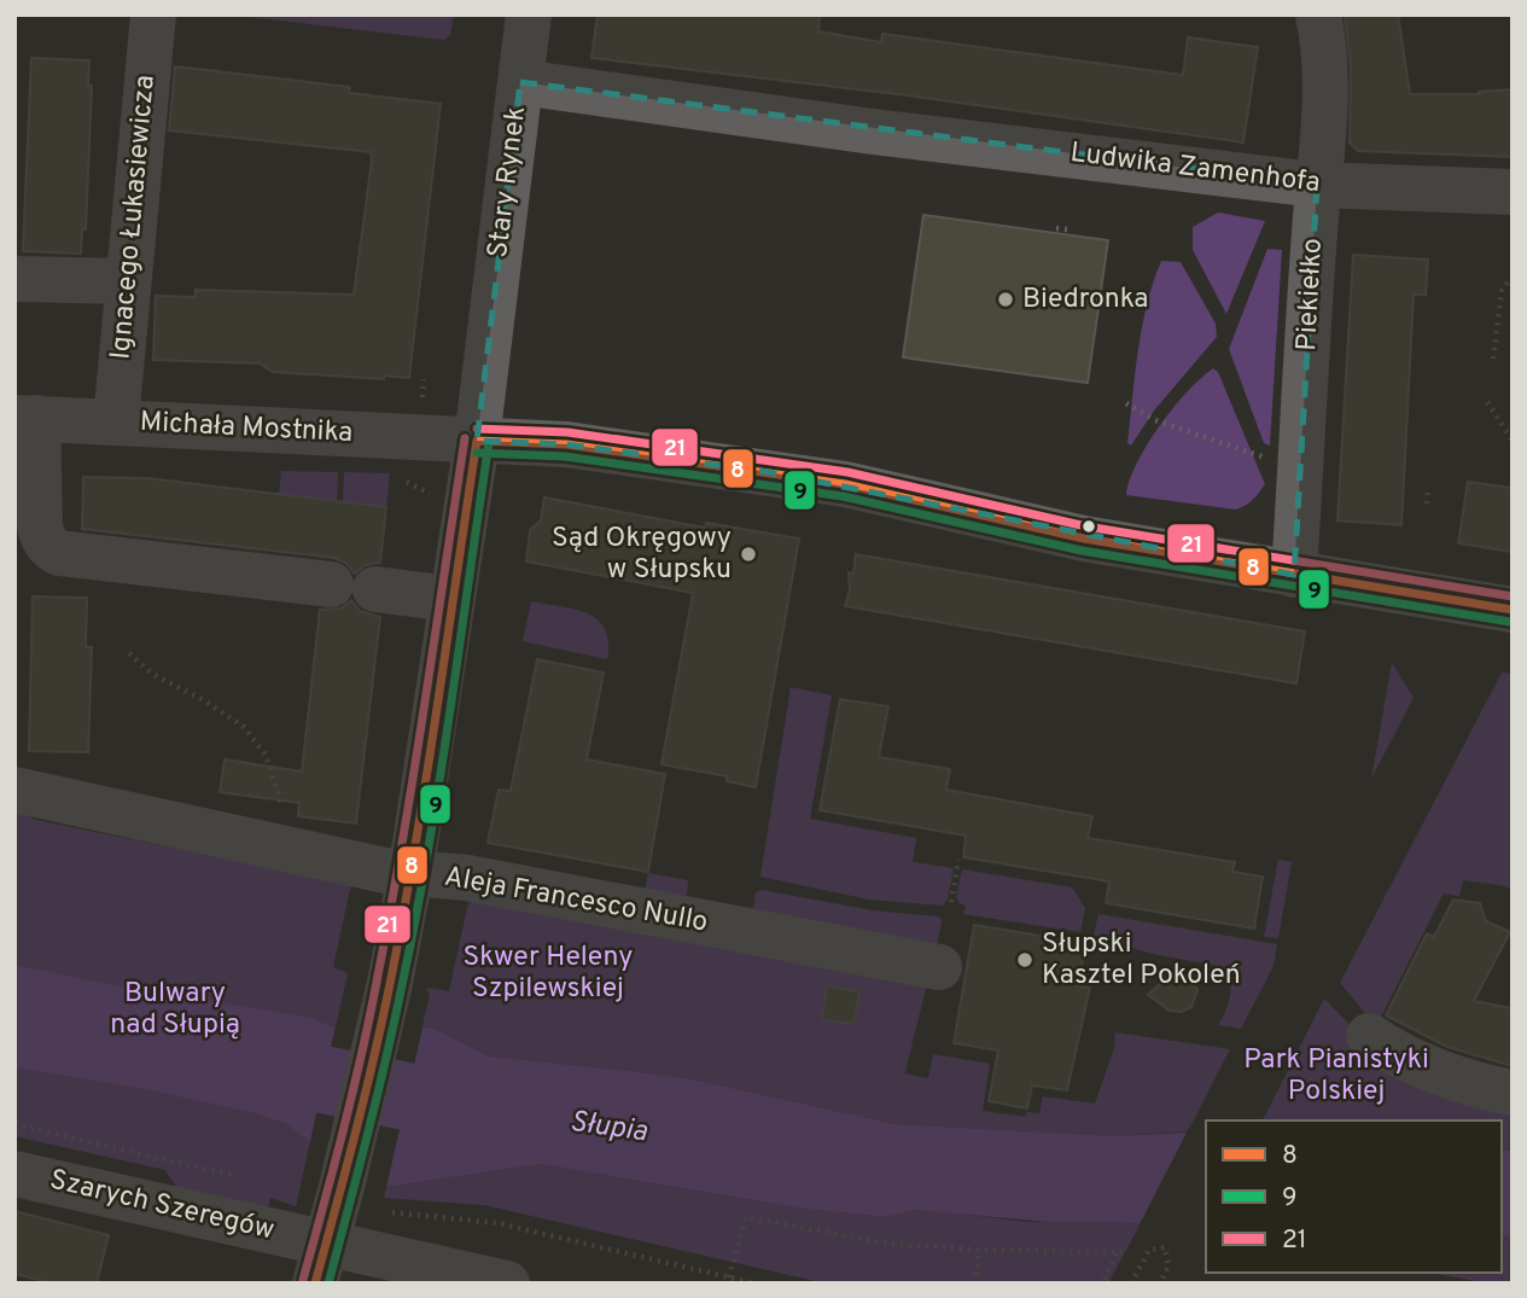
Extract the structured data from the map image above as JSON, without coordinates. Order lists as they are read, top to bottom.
{
  "streets": {
    "street": [
      "Ludwika Zamenhofa",
      "Stary Rynek",
      "Ignacego Łukasiewicza",
      "Piekiełko",
      "Michała Mostnika",
      "Aleja Francesco Nullo",
      "Szarych Szeregów"
    ]
  },
  "crossings": [
    ["Ludwika Zamenhofa", "Stary Rynek"],
    ["Ludwika Zamenhofa", "Piekiełko"],
    ["Stary Rynek", "Michała Mostnika"],
    ["Stary Rynek", "Aleja Francesco Nullo"],
    ["Stary Rynek", "Szarych Szeregów"],
    ["Ignacego Łukasiewicza", "Michała Mostnika"],
    ["Piekiełko", "Michała Mostnika"]
  ],
  "water": ["Słupia"],
  "parks": ["Skwer Heleny Szpilewskiej", "Bulwary nad Słupią", "Park Pianistyki Polskiej"],
  "places": ["Biedronka", "Sąd Okręgowy w Słupsku", "Słupski Kasztel Pokoleń"],
  "lines": ["transit line 21", "transit line 8", "transit line 9"],
  "legend": ["8", "9", "21"]
}
